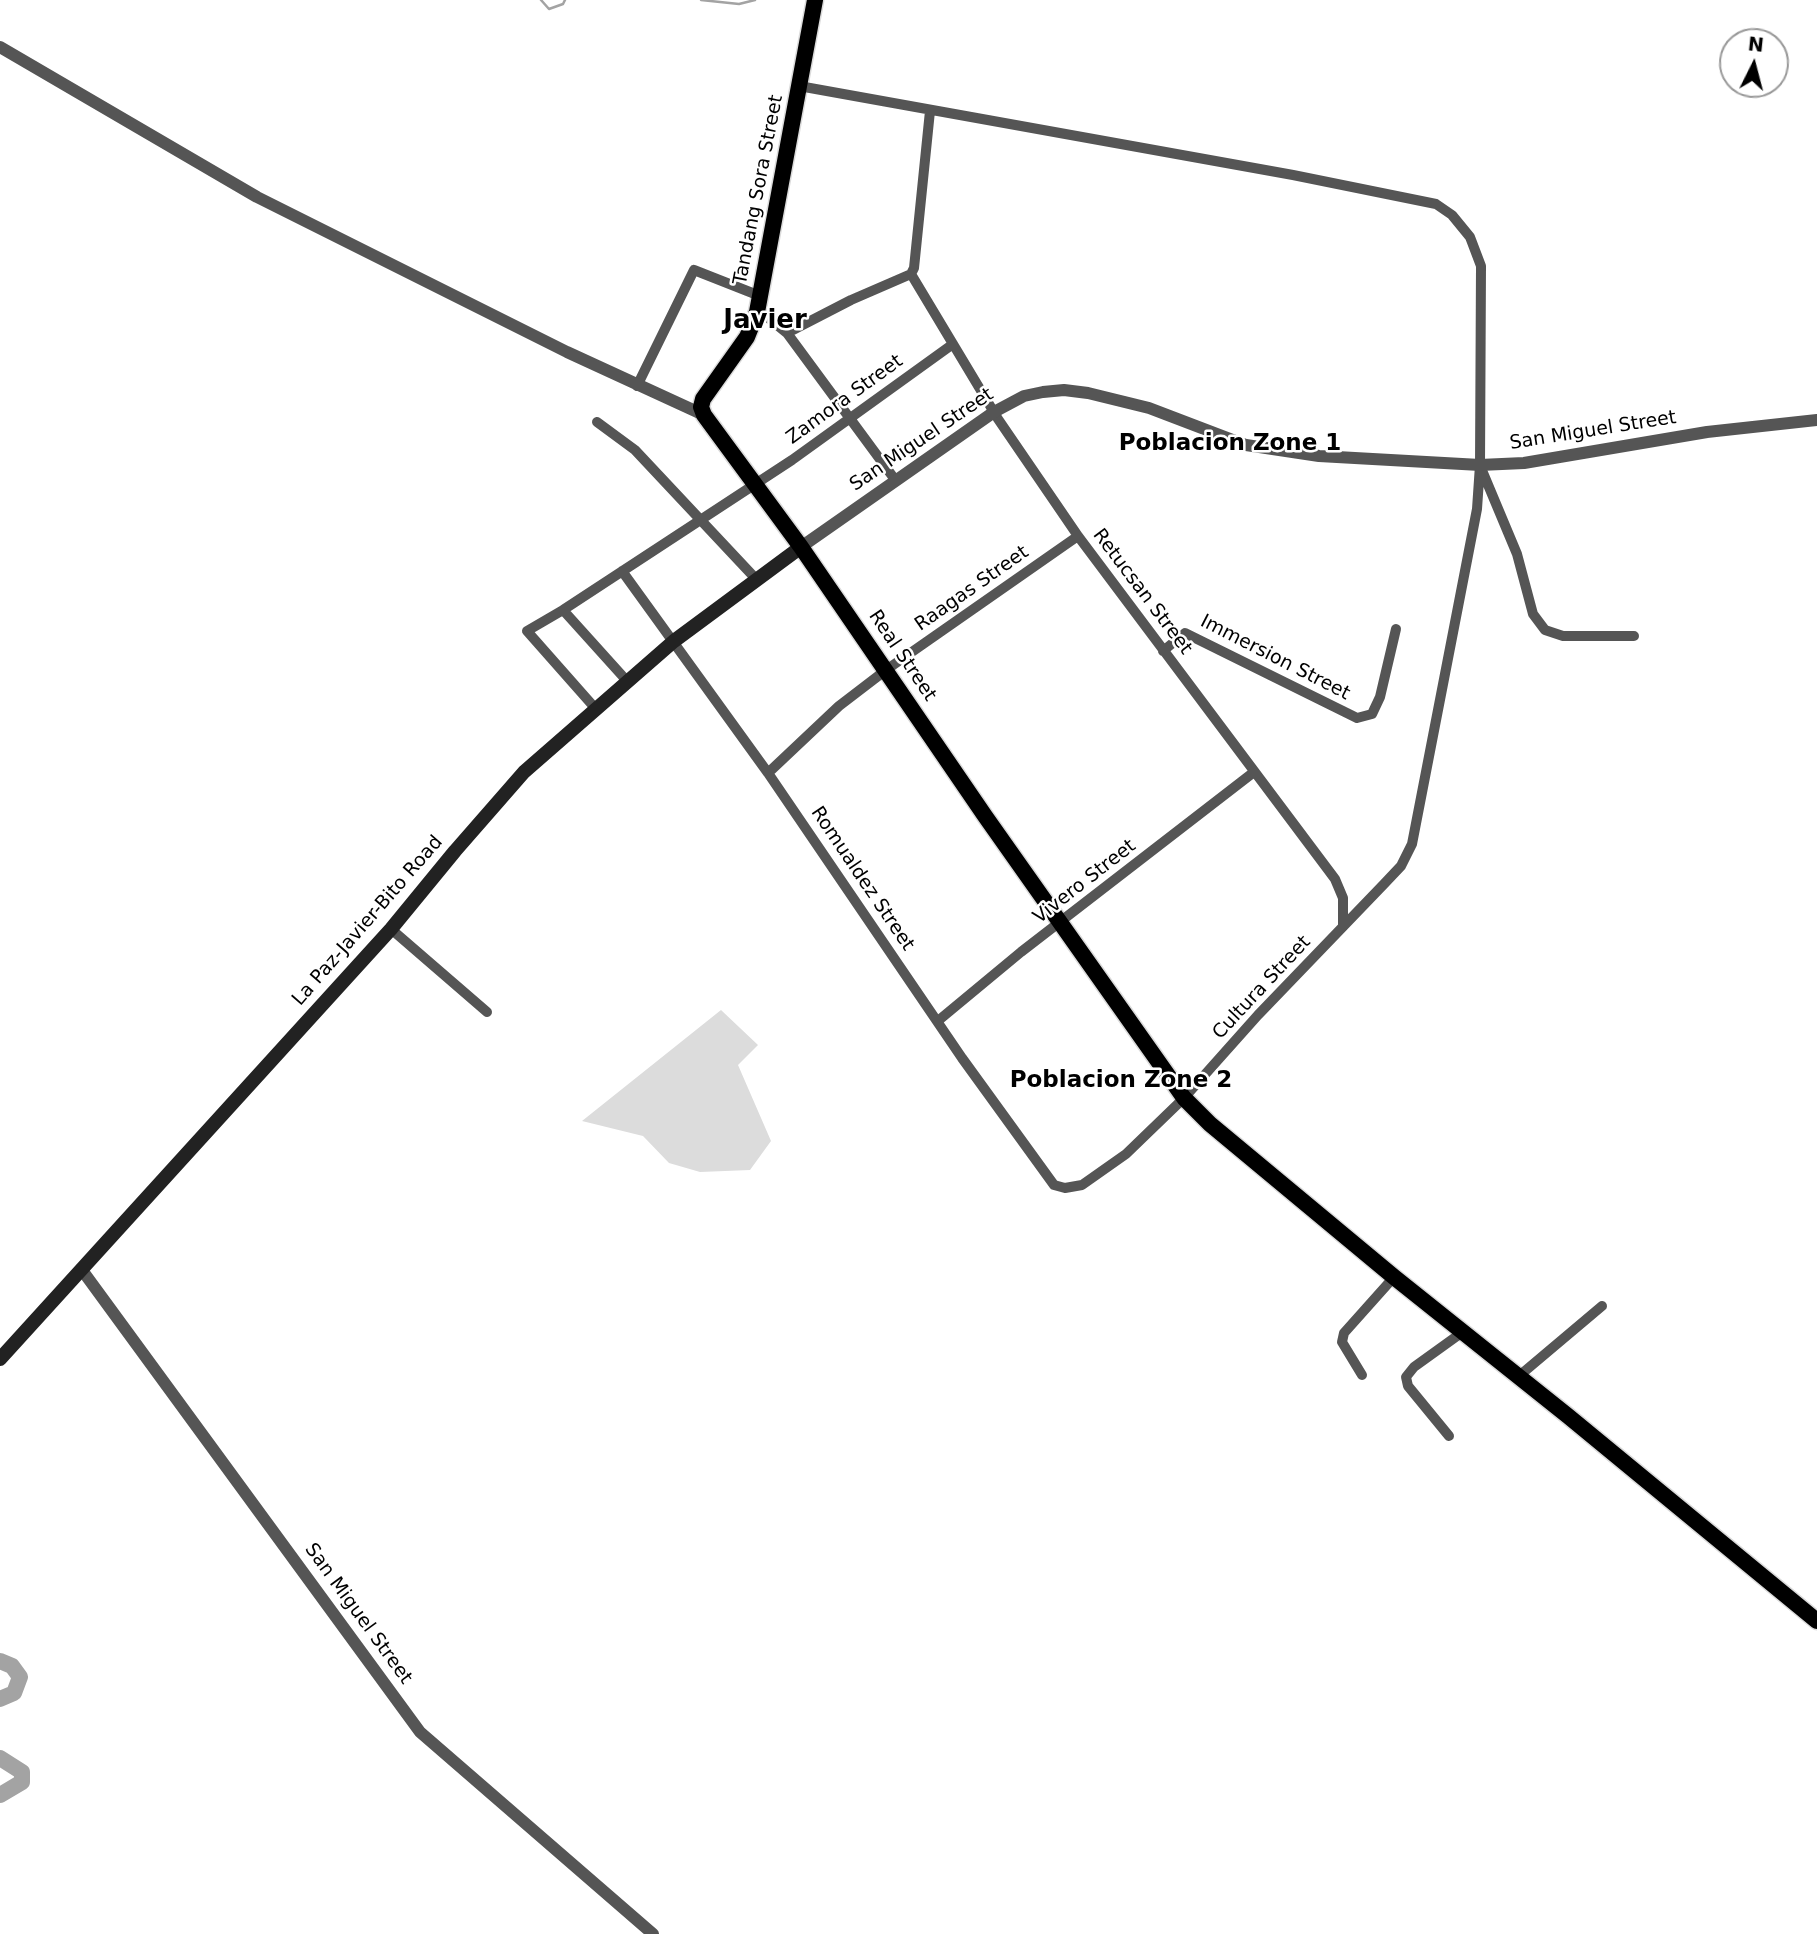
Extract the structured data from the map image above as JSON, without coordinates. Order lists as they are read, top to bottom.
{
  "streets": {
    "main road": ["Tandang Sora Street", "Real Street", "La Paz-Javier-Bito Road"],
    "street": [
      "Zamora Street",
      "San Miguel Street",
      "Raagas Street",
      "Retucsan Street",
      "Immersion Street",
      "Romualdez Street",
      "Vivero Street",
      "Cultura Street"
    ]
  },
  "crossings": [
    ["Tandang Sora Street", "Real Street"],
    ["Tandang Sora Street", "Cultura Street"],
    ["Zamora Street", "Retucsan Street"],
    ["Zamora Street", "Real Street"],
    ["San Miguel Street", "Retucsan Street"],
    ["San Miguel Street", "Real Street"],
    ["San Miguel Street", "La Paz-Javier-Bito Road"],
    ["San Miguel Street", "Cultura Street"],
    ["Raagas Street", "Retucsan Street"],
    ["Raagas Street", "Real Street"],
    ["Raagas Street", "Romualdez Street"],
    ["Retucsan Street", "Immersion Street"],
    ["Retucsan Street", "Vivero Street"],
    ["Retucsan Street", "Cultura Street"],
    ["Real Street", "Vivero Street"],
    ["Real Street", "La Paz-Javier-Bito Road"],
    ["Real Street", "Cultura Street"],
    ["Romualdez Street", "Vivero Street"],
    ["Romualdez Street", "La Paz-Javier-Bito Road"],
    ["Romualdez Street", "Cultura Street"]
  ],
  "districts": ["Javier", "Poblacion Zone 1", "Poblacion Zone 2"],
  "north": "top"
}
